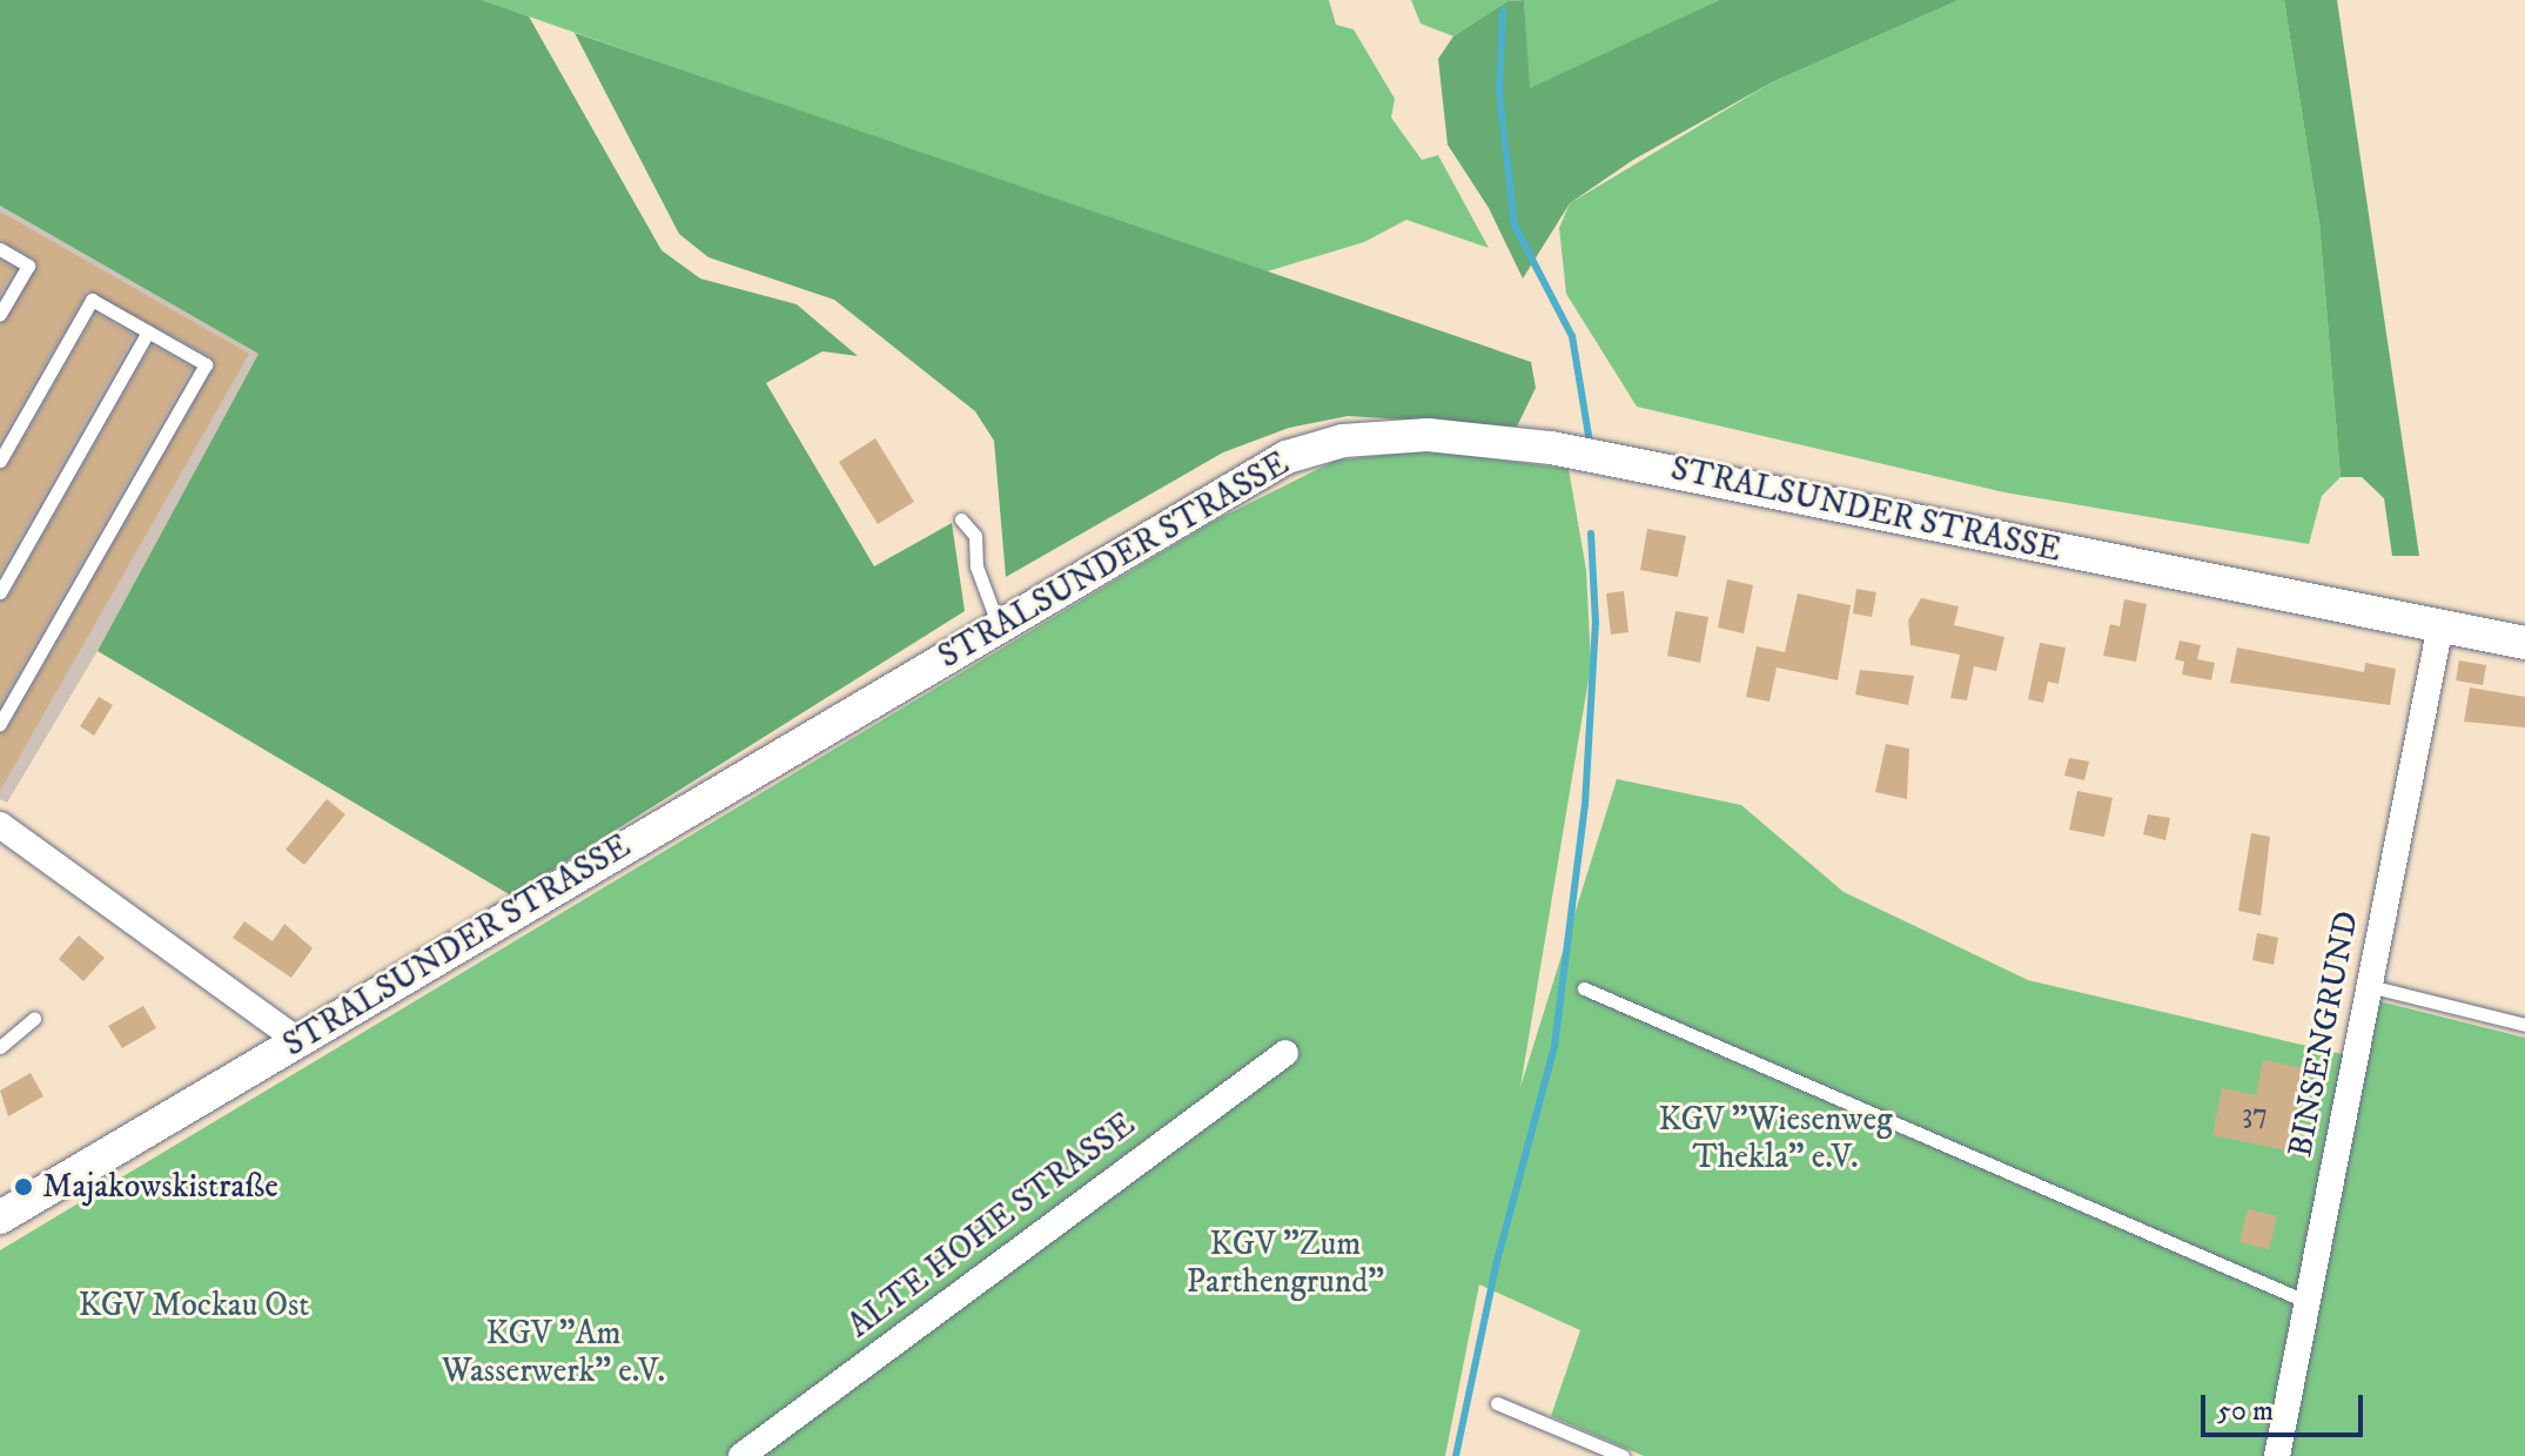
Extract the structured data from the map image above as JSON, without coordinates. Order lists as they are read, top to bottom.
{
  "streets": {
    "street": ["STRALSUNDER STRASSE", "BINSENGRUND", "ALTE HOHE STRASSE"]
  },
  "crossings": [
    ["STRALSUNDER STRASSE", "BINSENGRUND"]
  ],
  "parks": [
    "KGV \"Wiesenweg Thekla\" e.V.",
    "KGV \"Zum Parthengrund\"",
    "KGV Mockau Ost",
    "KGV \"Am Wasserwerk\" e.V."
  ],
  "places": ["Majakowskistraße"],
  "house_numbers": ["37"],
  "scale_bar": "50 m"
}
